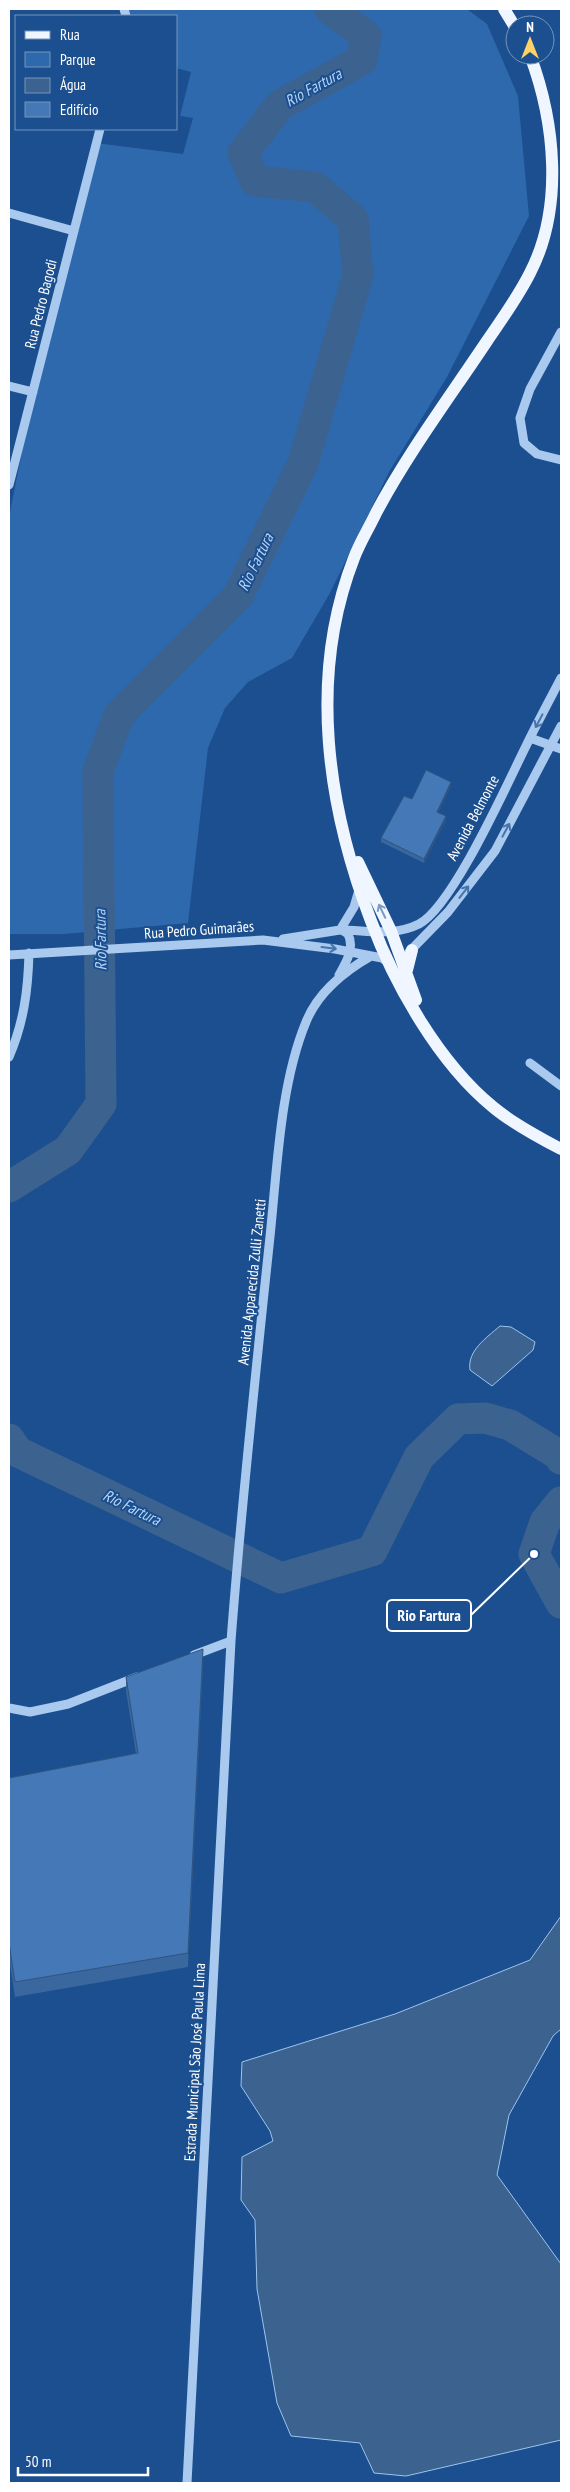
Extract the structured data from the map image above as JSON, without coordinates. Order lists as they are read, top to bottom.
{
  "streets": {
    "street": [
      "Rua Pedro Bagodi",
      "Avenida Belmonte",
      "Rua Pedro Guimarães",
      "Avenida Apparecida Zulli Zanetti",
      "Estrada Municipal São José Paula Lima"
    ]
  },
  "crossings": [
    ["Avenida Belmonte", "Rua Pedro Guimarães"],
    ["Rua Pedro Guimarães", "Avenida Apparecida Zulli Zanetti"],
    ["Avenida Apparecida Zulli Zanetti", "Estrada Municipal São José Paula Lima"]
  ],
  "water": ["Rio Fartura"],
  "places": ["Rio Fartura"],
  "legend": [
    "Rua",
    "Parque",
    "Água",
    "Edifício"
  ],
  "scale_bar": "50 m",
  "north": "top"
}
